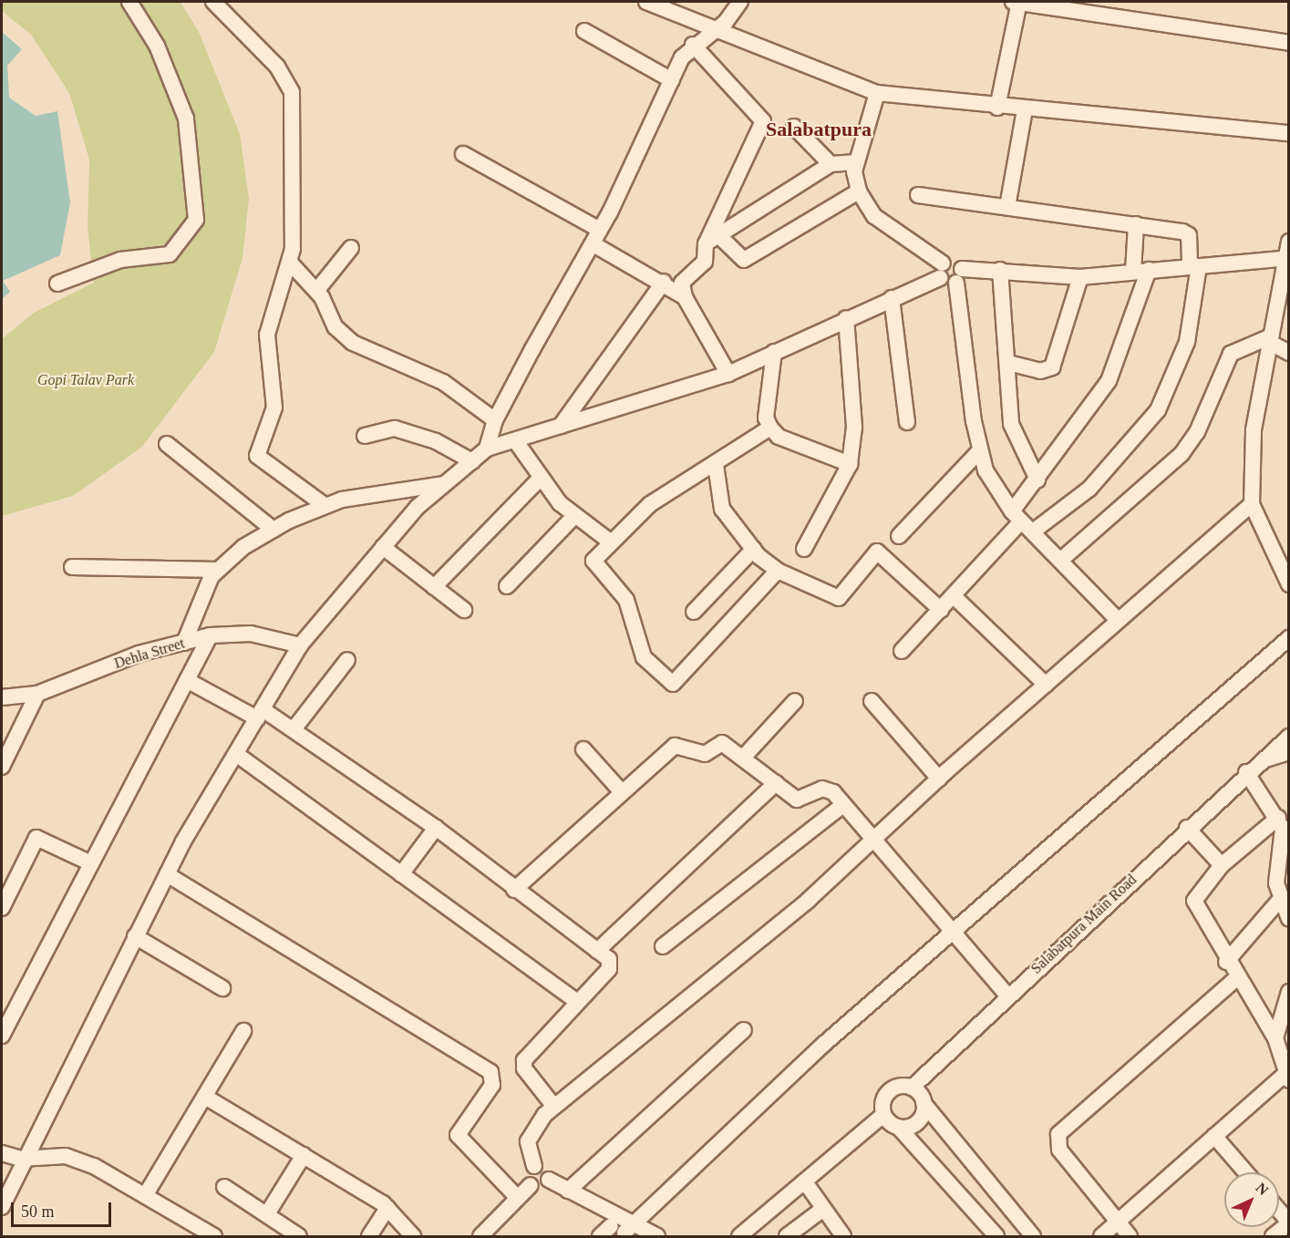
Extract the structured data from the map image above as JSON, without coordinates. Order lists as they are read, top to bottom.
{
  "streets": {
    "street": ["Dehla Street", "Salabatpura Main Road"]
  },
  "districts": ["Salabatpura"],
  "parks": ["Gopi Talav Park"],
  "scale_bar": "50 m",
  "north": "top right"
}
